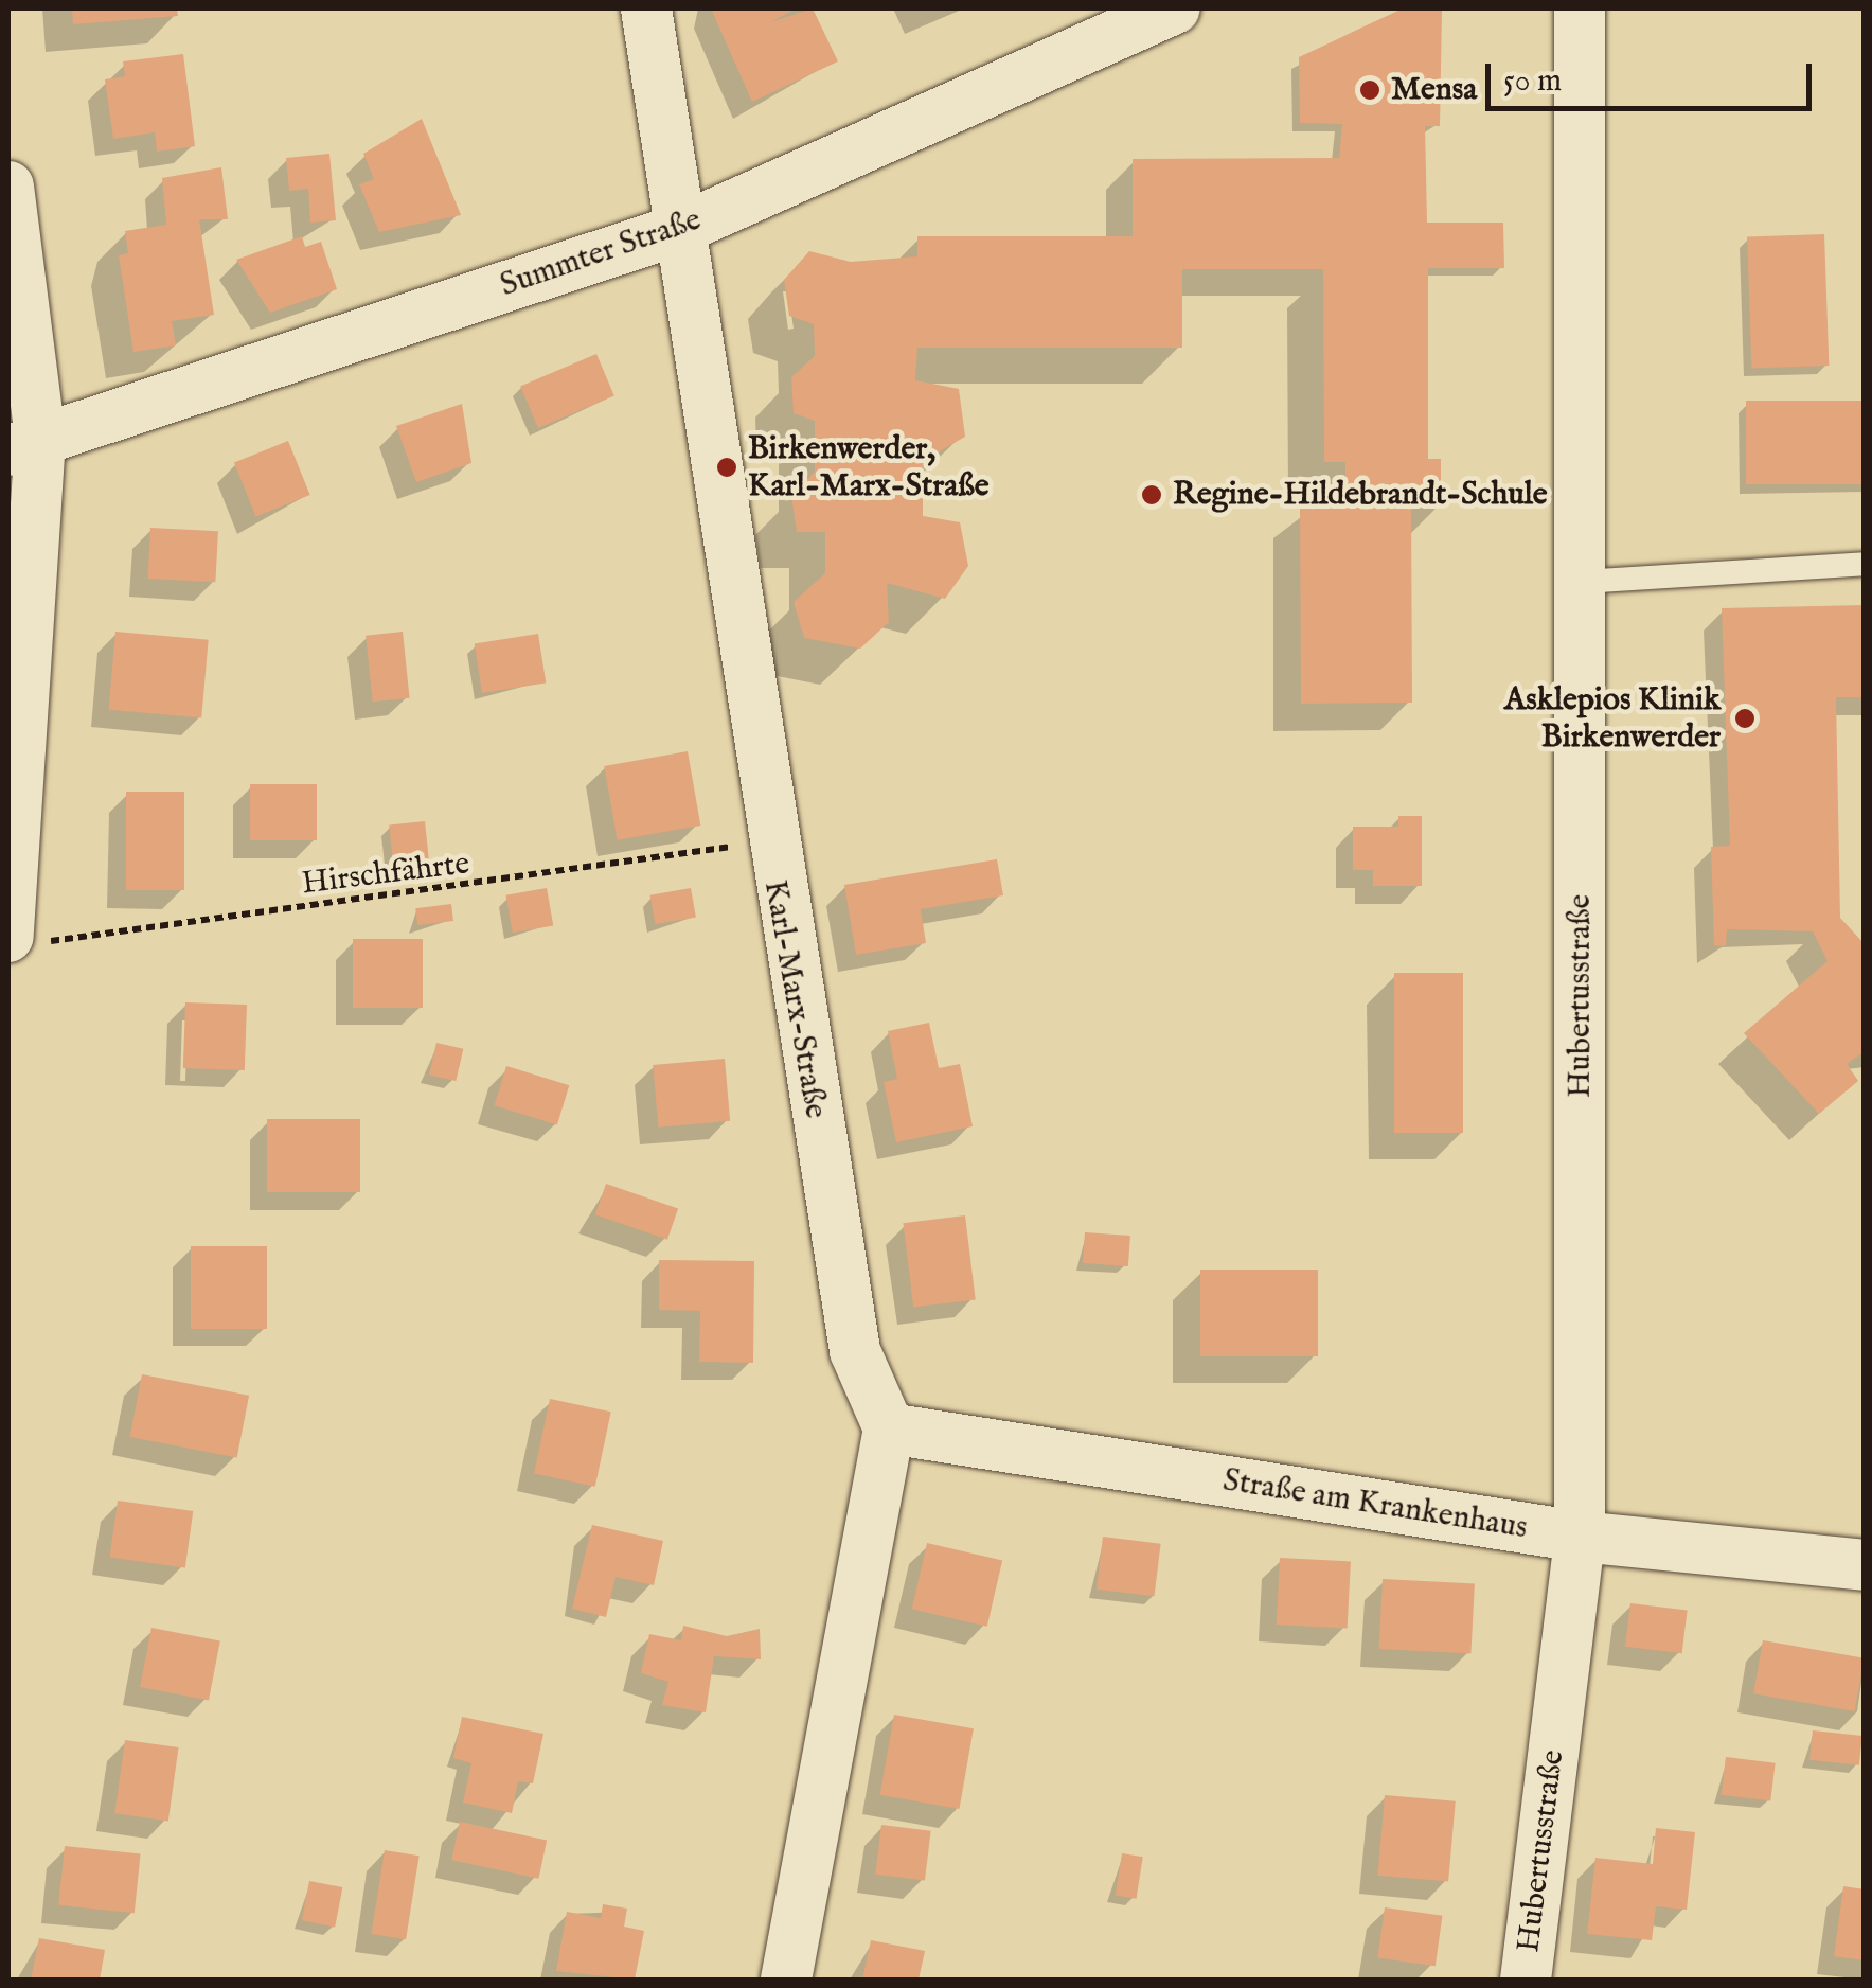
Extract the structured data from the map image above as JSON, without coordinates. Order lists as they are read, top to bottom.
{
  "streets": {
    "street": [
      "Summter Straße",
      "Hubertusstraße",
      "Karl-Marx-Straße",
      "Straße am Krankenhaus"
    ],
    "path": ["Hirschfährte"]
  },
  "crossings": [
    ["Summter Straße", "Karl-Marx-Straße"],
    ["Hirschfährte", "Karl-Marx-Straße"],
    ["Hubertusstraße", "Straße am Krankenhaus"],
    ["Karl-Marx-Straße", "Straße am Krankenhaus"]
  ],
  "places": [
    "Mensa",
    "Birkenwerder, Karl-Marx-Straße",
    "Regine-Hildebrandt-Schule",
    "Asklepios Klinik Birkenwerder"
  ],
  "scale_bar": "50 m"
}
